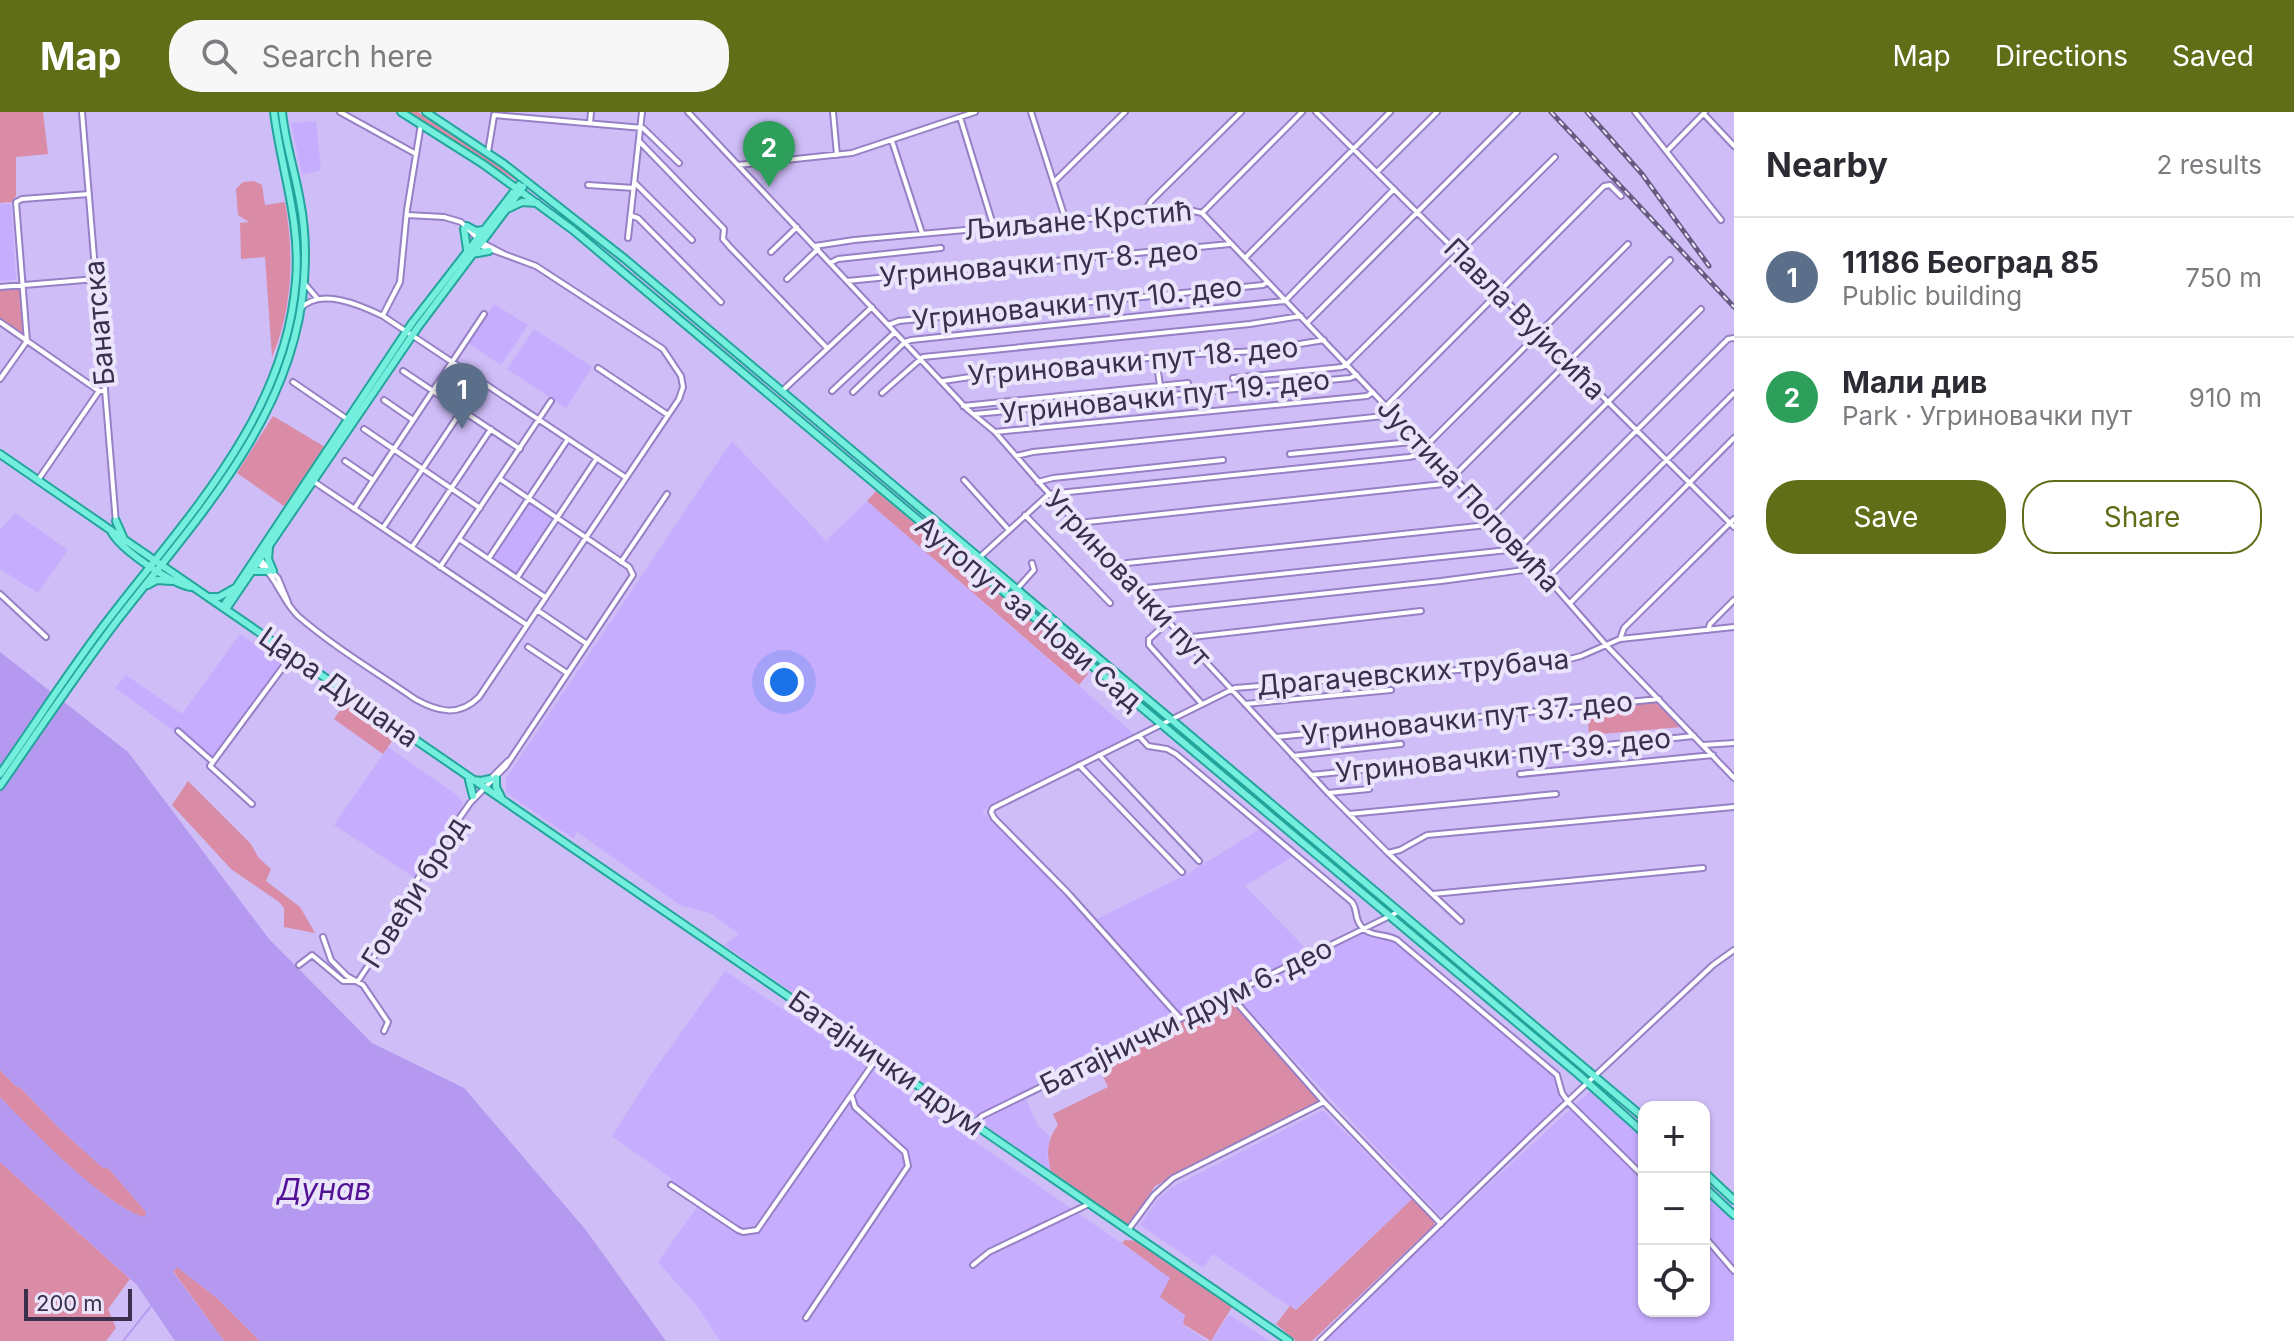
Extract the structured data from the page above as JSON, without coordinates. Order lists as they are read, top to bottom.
{
  "streets": {
    "main road": ["Аутопут за Нови Сад", "Цара Душана", "Батајнички друм"],
    "street": [
      "Љиљане Крстић",
      "Угриновачки пут 8. део",
      "Угриновачки пут 10. део",
      "Павла Вујисића",
      "Банатска",
      "Угриновачки пут 18. део",
      "Угриновачки пут 19. део",
      "Јустина Поповића",
      "Угриновачки пут",
      "Драгачевских трубача",
      "Угриновачки пут 37. део",
      "Угриновачки пут 39. део",
      "Говеђи брод",
      "Батајнички друм 6. део"
    ]
  },
  "crossings": [
    ["Љиљане Крстић", "Јустина Поповића"],
    ["Љиљане Крстић", "Угриновачки пут"],
    ["Угриновачки пут 8. део", "Јустина Поповића"],
    ["Угриновачки пут 8. део", "Угриновачки пут"],
    ["Угриновачки пут 10. део", "Јустина Поповића"],
    ["Угриновачки пут 10. део", "Угриновачки пут"],
    ["Банатска", "Цара Душана"],
    ["Угриновачки пут 18. део", "Јустина Поповића"],
    ["Угриновачки пут 18. део", "Угриновачки пут"],
    ["Угриновачки пут 19. део", "Јустина Поповића"],
    ["Угриновачки пут 19. део", "Угриновачки пут"],
    ["Јустина Поповића", "Драгачевских трубача"],
    ["Јустина Поповића", "Угриновачки пут 37. део"],
    ["Јустина Поповића", "Угриновачки пут 39. део"],
    ["Угриновачки пут", "Драгачевских трубача"],
    ["Угриновачки пут", "Угриновачки пут 37. део"],
    ["Угриновачки пут", "Угриновачки пут 39. део"],
    ["Аутопут за Нови Сад", "Батајнички друм 6. део"],
    ["Цара Душана", "Говеђи брод"],
    ["Цара Душана", "Батајнички друм"],
    ["Говеђи брод", "Батајнички друм"],
    ["Батајнички друм 6. део", "Батајнички друм"]
  ],
  "water": ["Дунав"],
  "scale_bar": "200 m",
  "page": {
    "header": "Map",
    "search": "Search here",
    "nav": ["Map", "Directions", "Saved"],
    "heading": ["Nearby", "2 results"],
    "pins": ["2", "1"],
    "list": [
      {
        "mark": "1",
        "name": "11186 Београд 85",
        "note": "Public building",
        "value": "750 m"
      },
      {
        "mark": "2",
        "name": "Мали див",
        "note": "Park · Угриновачки пут",
        "value": "910 m"
      }
    ],
    "buttons": ["Save", "Share"],
    "map_buttons": ["+", "−"],
    "scale": "200 m"
  }
}
